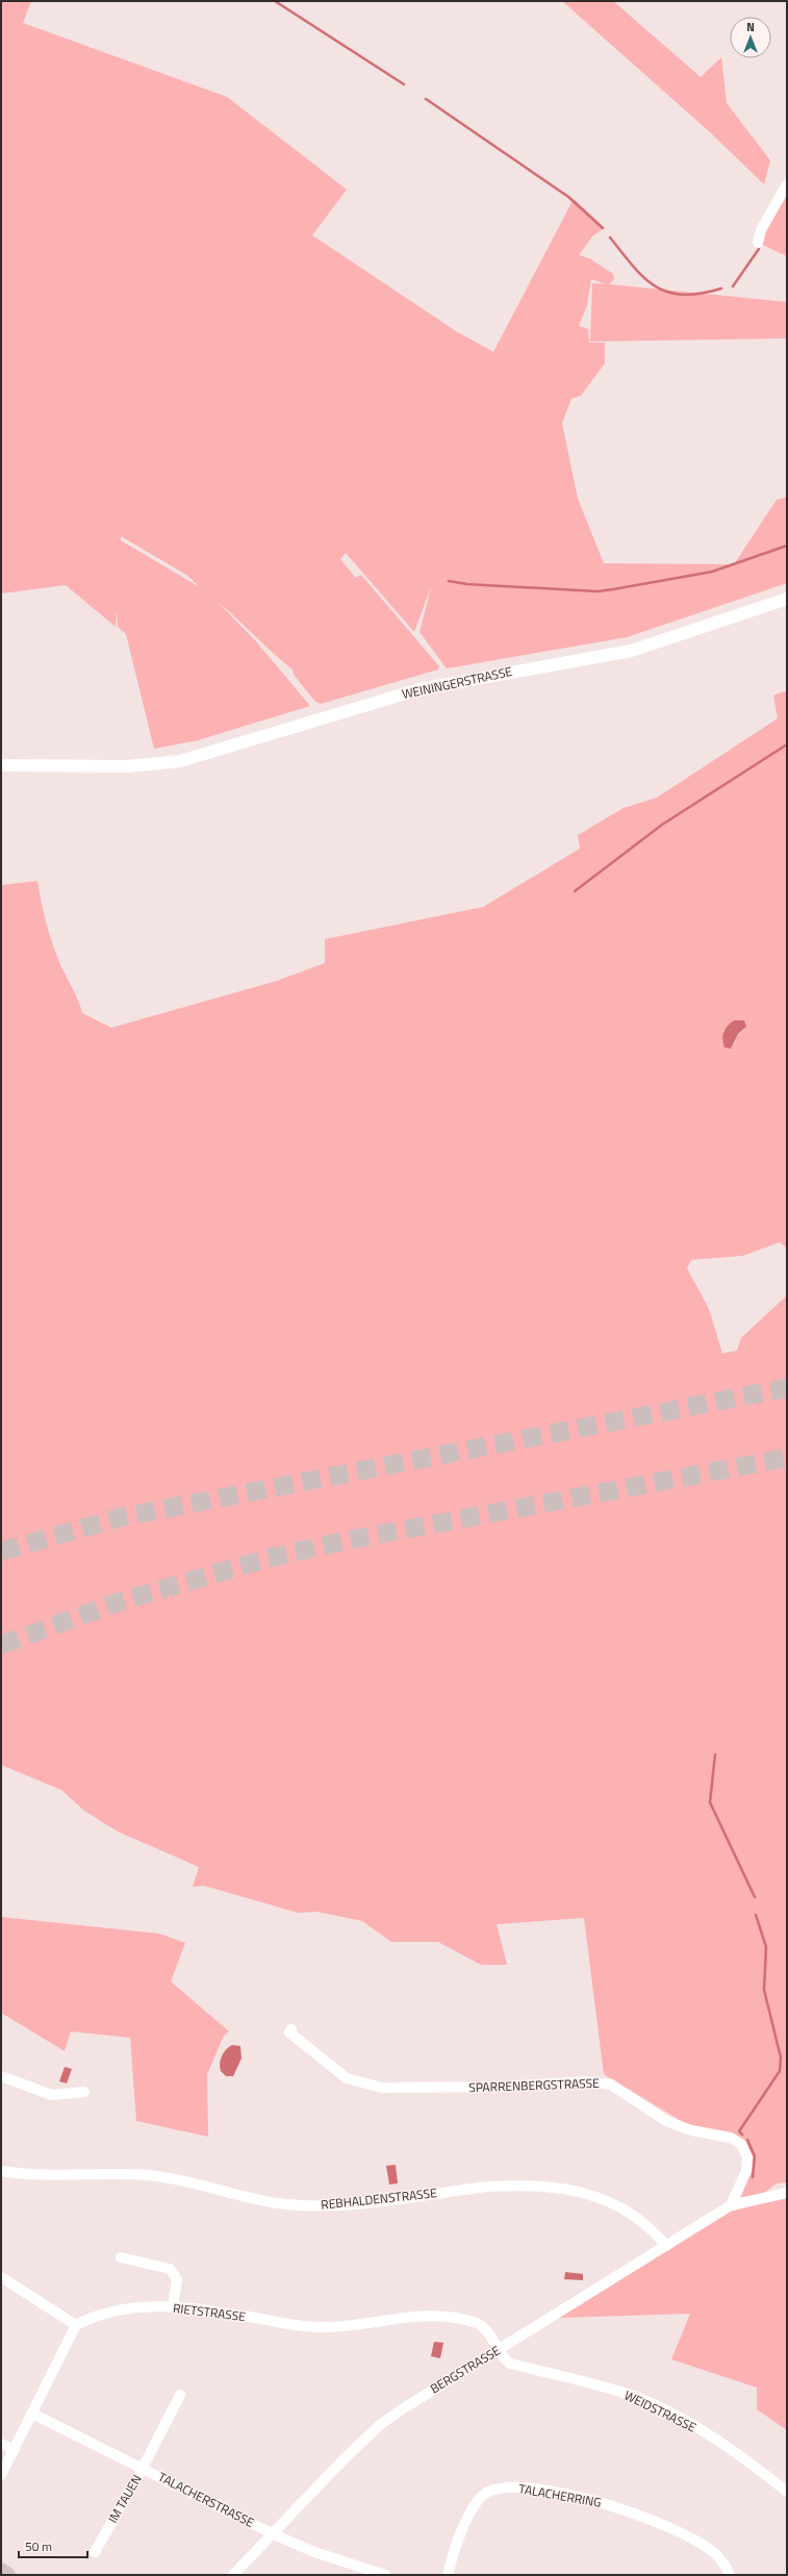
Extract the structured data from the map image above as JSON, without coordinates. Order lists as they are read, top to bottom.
{
  "streets": {
    "street": [
      "WEININGERSTRASSE",
      "SPARRENBERGSTRASSE",
      "REBHALDENSTRASSE",
      "RIETSTRASSE",
      "BERGSTRASSE",
      "WEIDSTRASSE",
      "TALACHERRING",
      "IM TAUEN",
      "TALACHERSTRASSE"
    ]
  },
  "crossings": [
    ["SPARRENBERGSTRASSE", "BERGSTRASSE"],
    ["REBHALDENSTRASSE", "BERGSTRASSE"],
    ["RIETSTRASSE", "BERGSTRASSE"],
    ["RIETSTRASSE", "WEIDSTRASSE"],
    ["BERGSTRASSE", "WEIDSTRASSE"],
    ["BERGSTRASSE", "TALACHERSTRASSE"],
    ["IM TAUEN", "TALACHERSTRASSE"]
  ],
  "scale_bar": "50 m",
  "north": "top"
}
